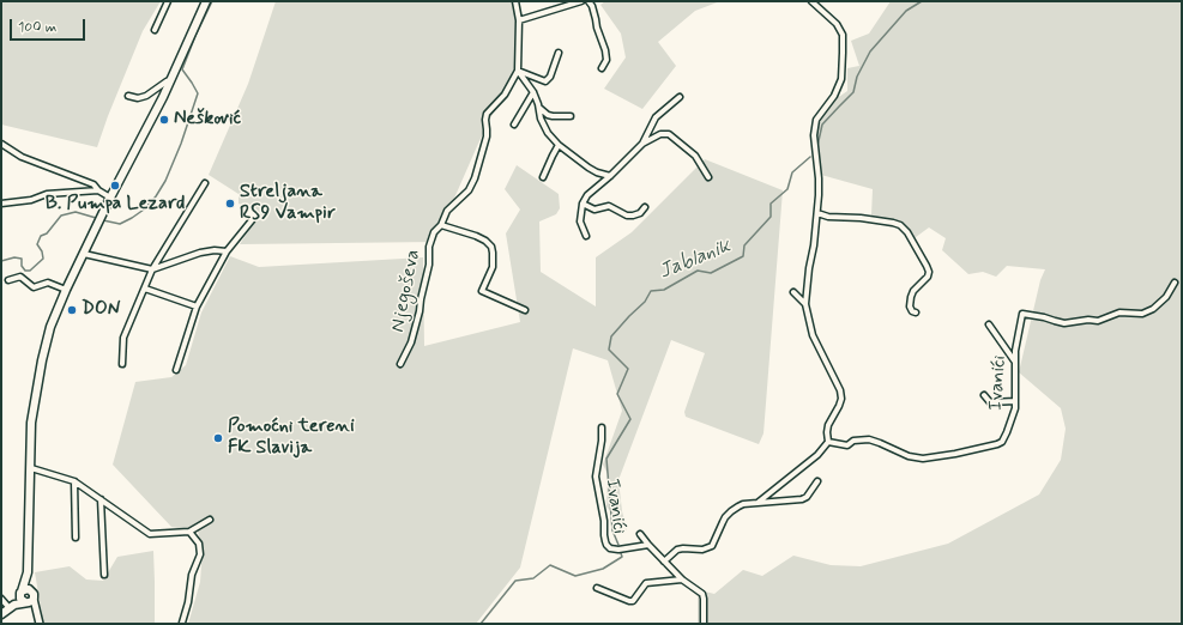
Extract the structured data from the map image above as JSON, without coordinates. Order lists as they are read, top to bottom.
{
  "streets": {
    "street": ["Njegoševa", "Ivanići"]
  },
  "water": ["Jablanik"],
  "places": [
    "Nešković",
    "B. Pumpa Lezard",
    "Streljana RS9 Vampir",
    "DON",
    "Pomoćni tereni FK Slavija"
  ],
  "scale_bar": "100 m"
}
